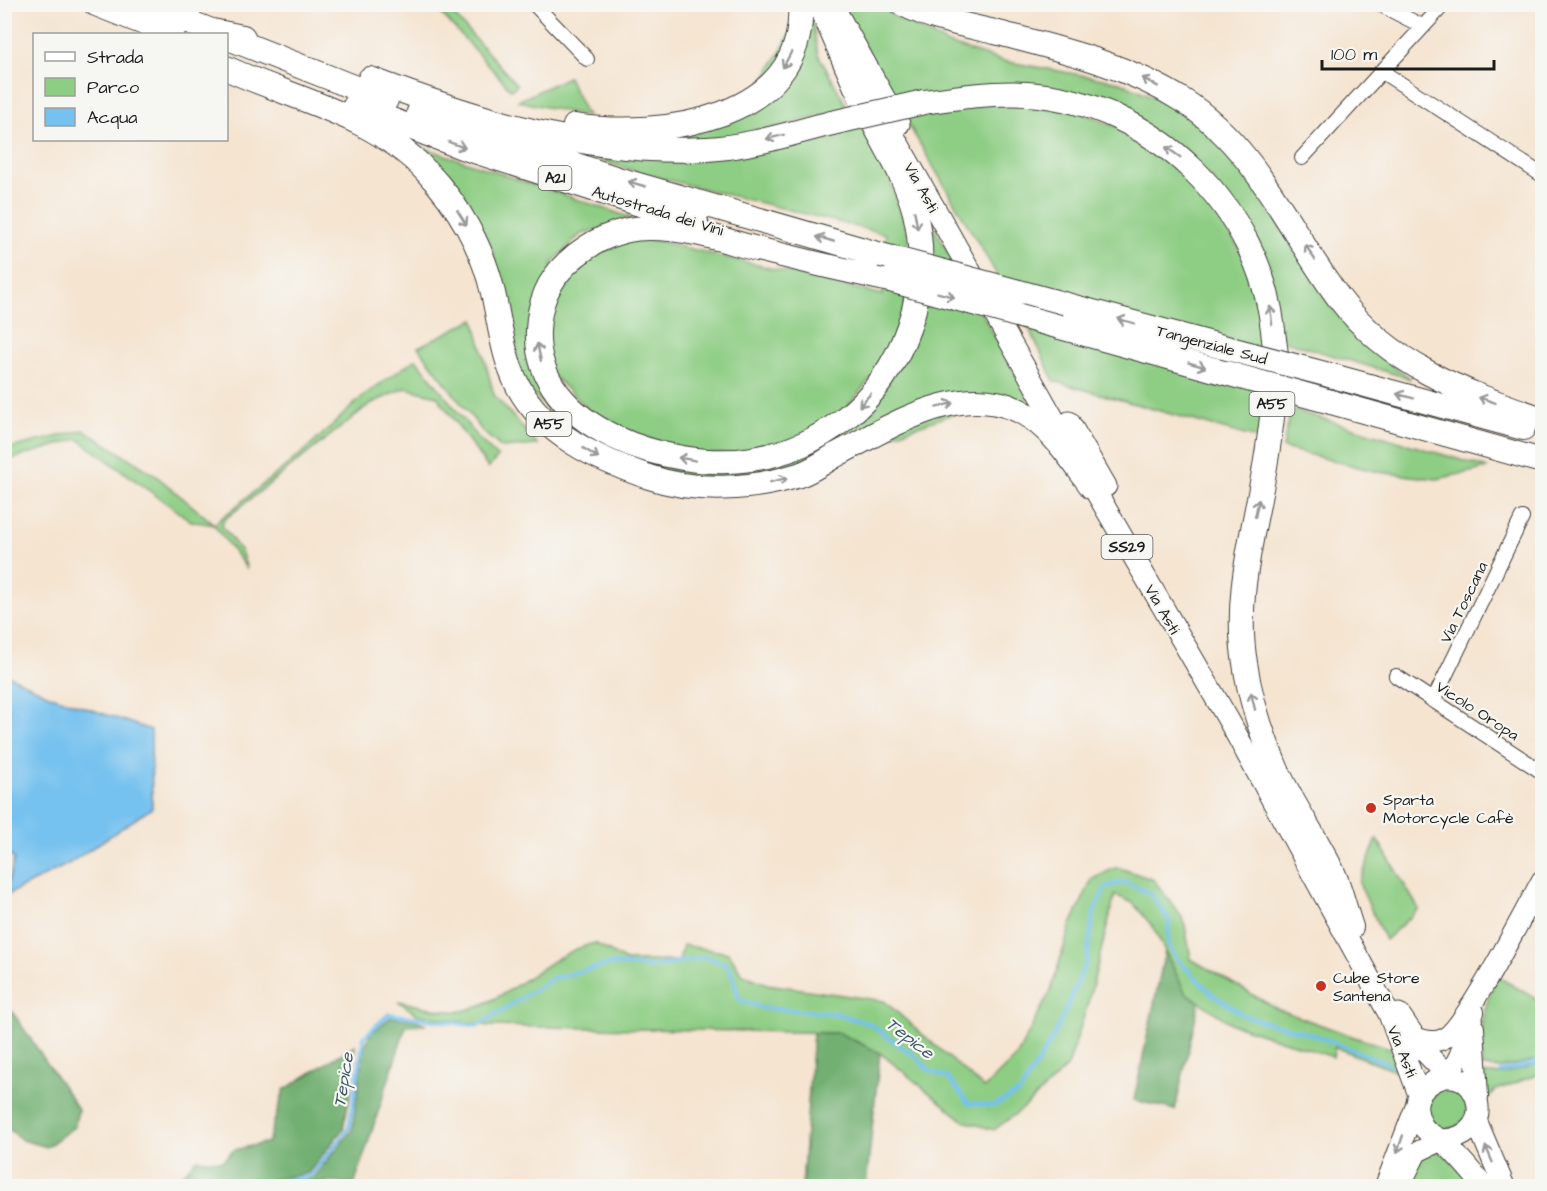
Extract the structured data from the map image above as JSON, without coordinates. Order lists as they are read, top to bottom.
{
  "streets": {
    "highway": [
      "A21",
      "Autostrada dei Vini",
      "Tangenziale Sud",
      "A55"
    ],
    "main road": ["Via Asti", "SS29"],
    "street": ["Via Toscana", "Vicolo Oropa"]
  },
  "crossings": [
    ["Via Asti", "A55"],
    ["Autostrada dei Vini", "Tangenziale Sud"],
    ["Autostrada dei Vini", "A55"],
    ["Tangenziale Sud", "A55"],
    ["Via Toscana", "Vicolo Oropa"]
  ],
  "water": ["Tepice"],
  "places": ["Sparta Motorcycle Cafè", "Cube Store Santena"],
  "legend": ["Strada", "Parco", "Acqua"],
  "scale_bar": "100 m"
}
